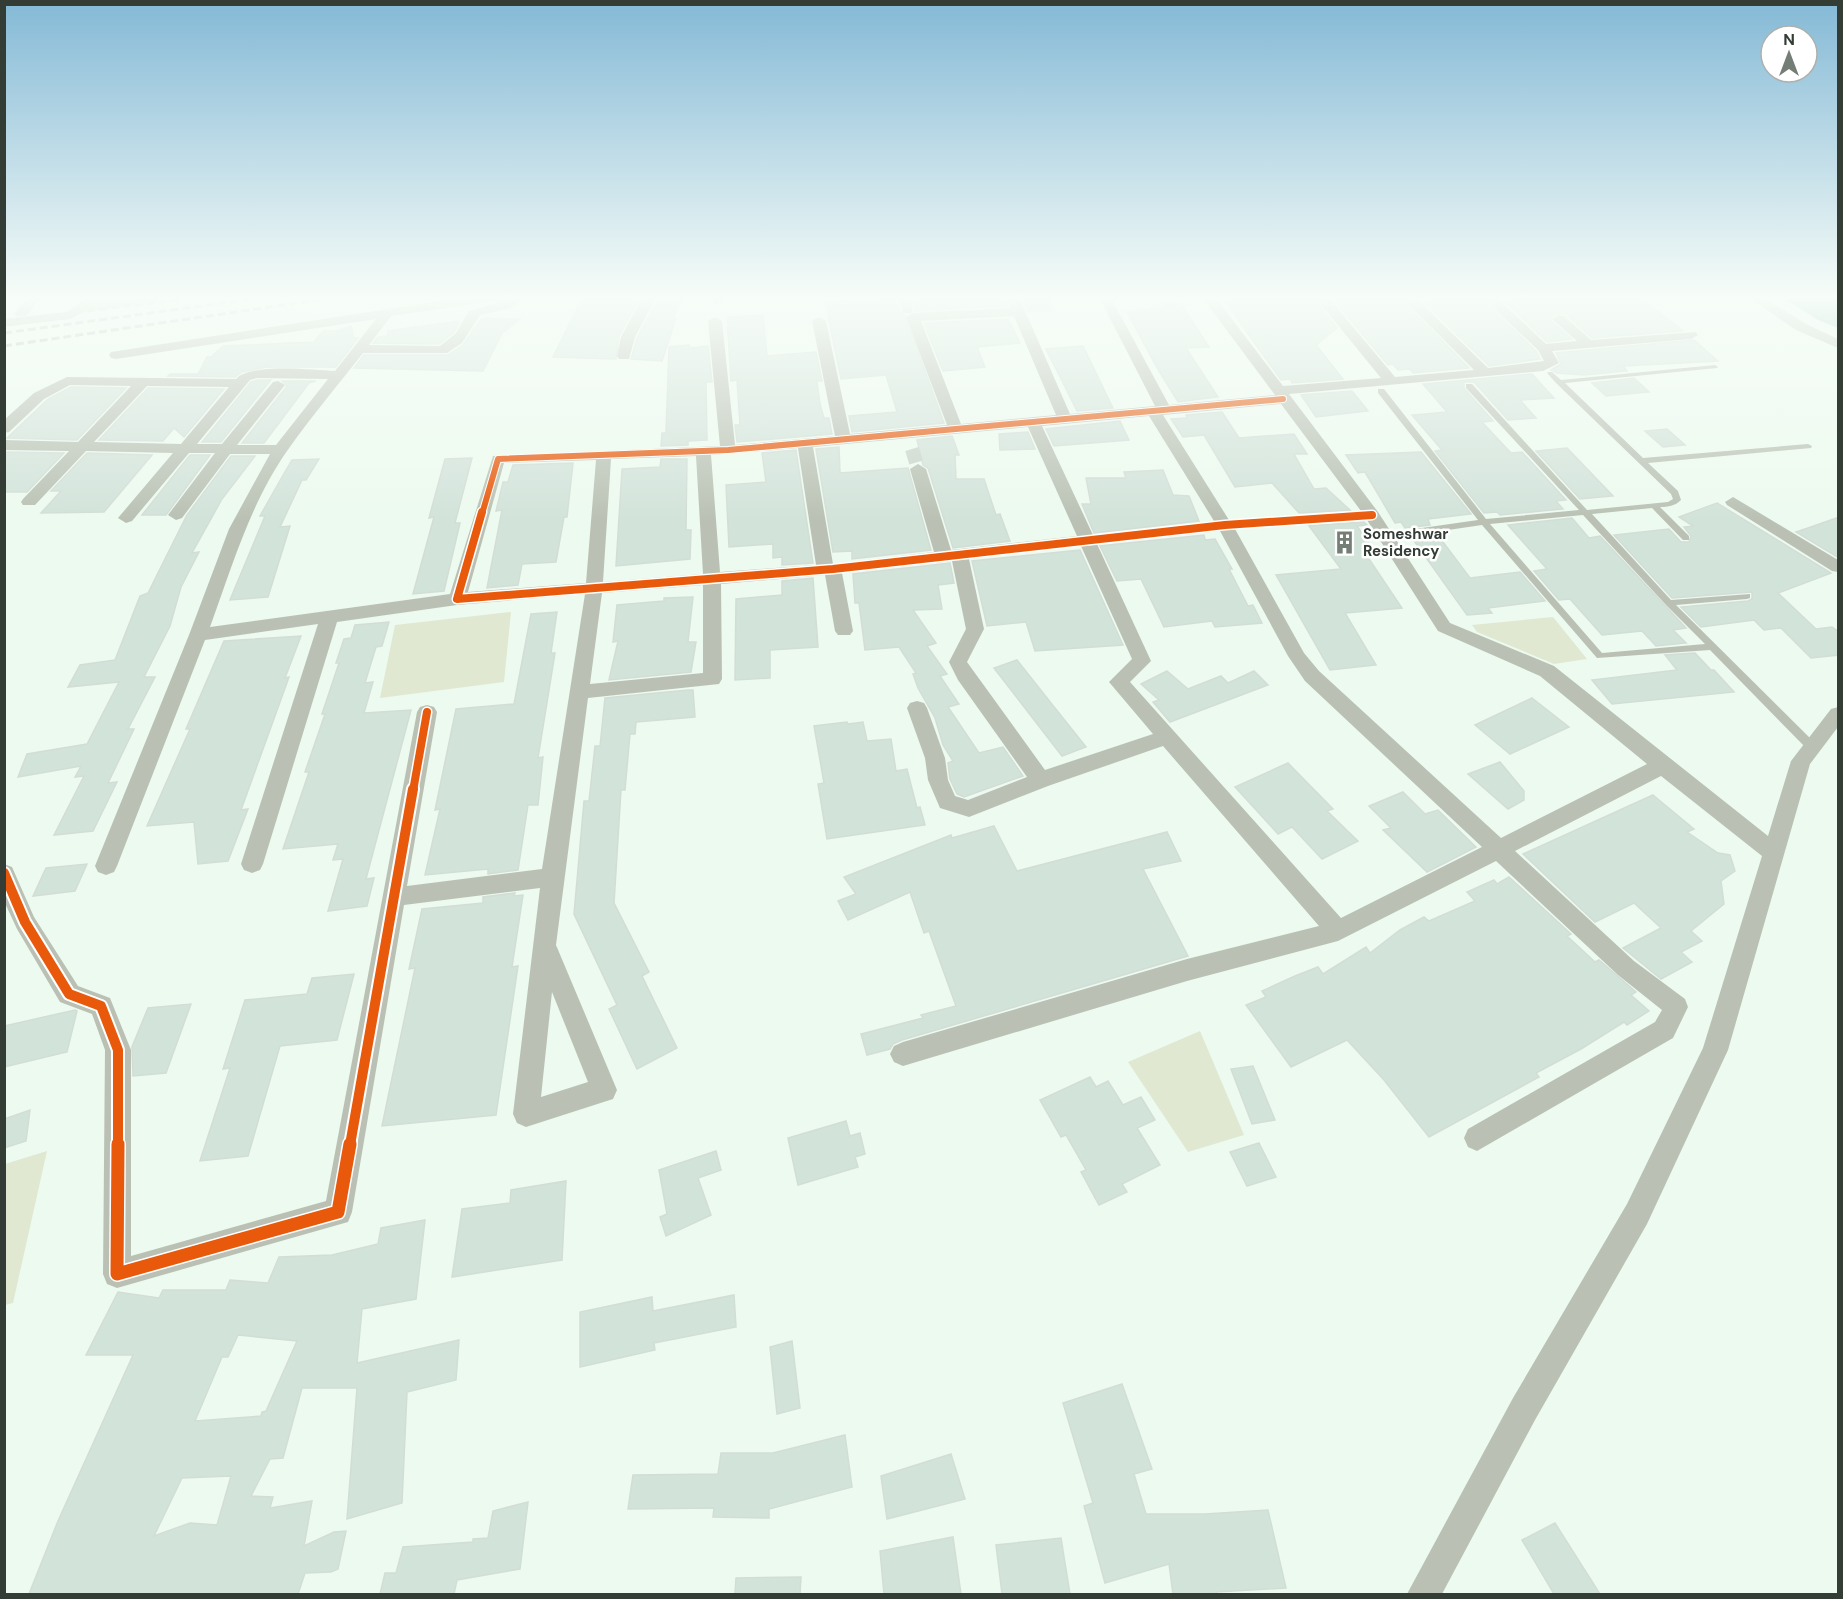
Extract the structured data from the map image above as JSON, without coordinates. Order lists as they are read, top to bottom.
{
  "places": {
    "building": ["Someshwar Residency"]
  },
  "north": "top"
}
